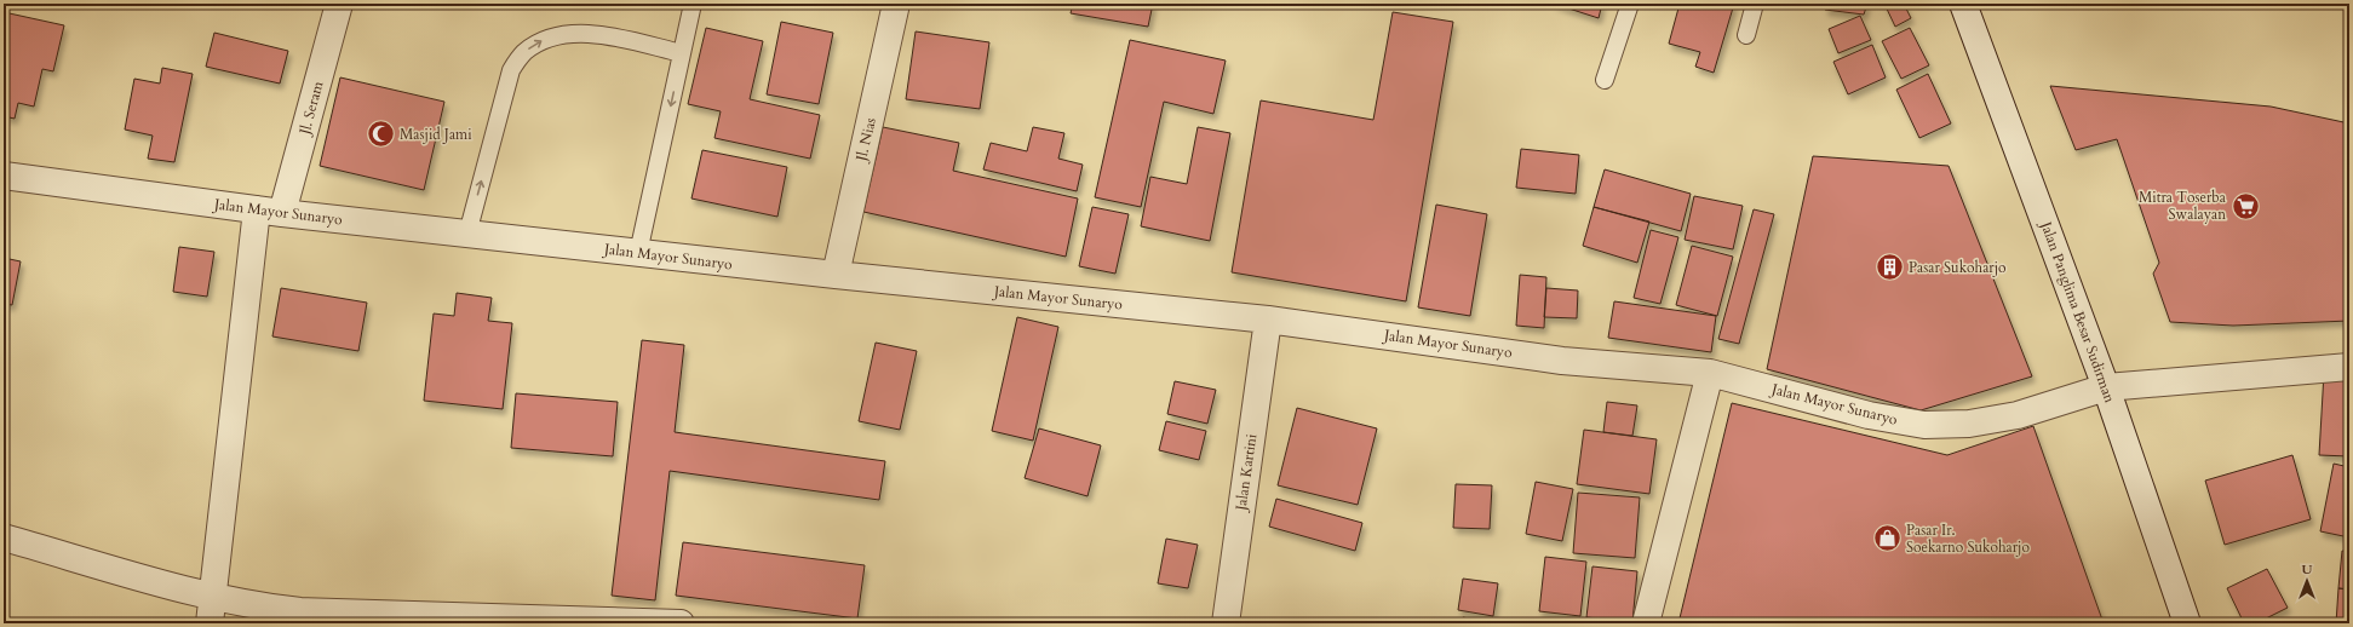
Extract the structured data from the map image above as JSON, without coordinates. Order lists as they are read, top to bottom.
{
  "streets": {
    "street": [
      "Jl. Seram",
      "Jl. Nias",
      "Jalan Mayor Sunaryo",
      "Jalan Panglima Besar Sudirman",
      "Jalan Kartini"
    ]
  },
  "crossings": [
    ["Jl. Seram", "Jalan Mayor Sunaryo"],
    ["Jl. Nias", "Jalan Mayor Sunaryo"],
    ["Jalan Mayor Sunaryo", "Jalan Panglima Besar Sudirman"],
    ["Jalan Mayor Sunaryo", "Jalan Kartini"]
  ],
  "places": {
    "mosque": ["Masjid Jami"],
    "supermarket": ["Mitra Toserba Swalayan"],
    "building": ["Pasar Sukoharjo"],
    "shop": ["Pasar Ir. Soekarno Sukoharjo"]
  },
  "north": "top"
}
